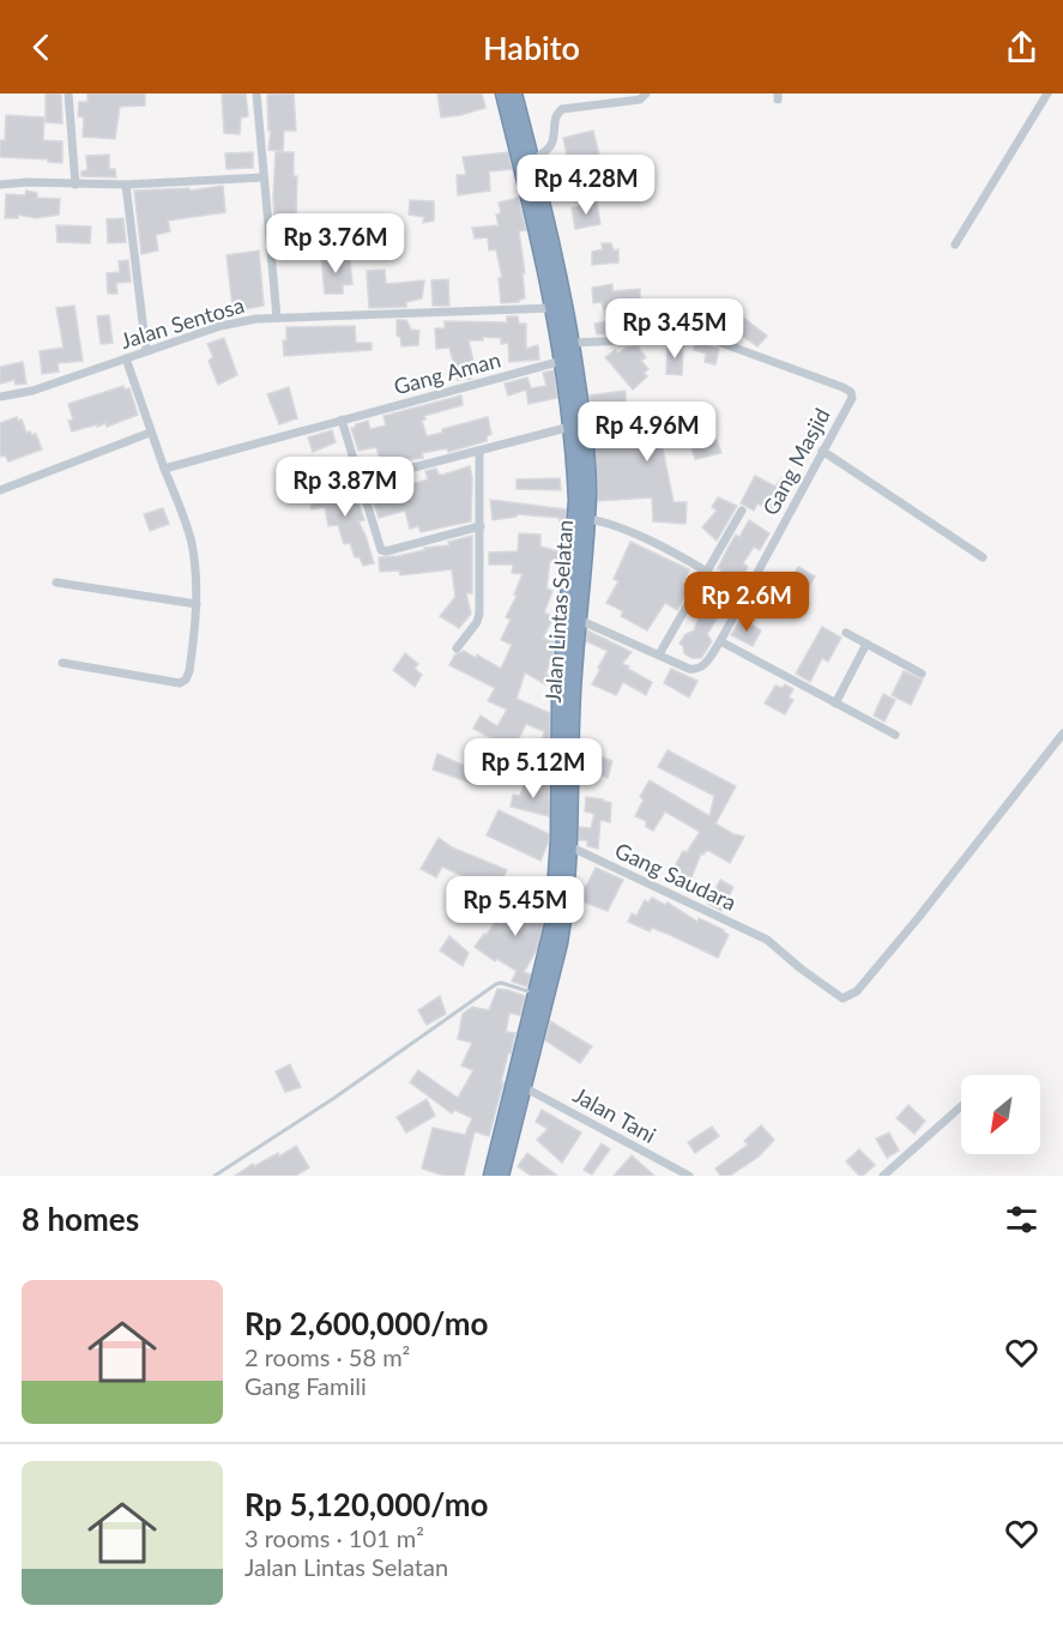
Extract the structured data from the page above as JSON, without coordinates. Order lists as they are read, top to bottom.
{
  "streets": {
    "highway": ["Jalan Lintas Selatan"],
    "street": [
      "Jalan Sentosa",
      "Gang Aman",
      "Gang Masjid",
      "Gang Saudara",
      "Jalan Tani"
    ]
  },
  "crossings": [
    ["Jalan Sentosa", "Jalan Lintas Selatan"],
    ["Gang Aman", "Jalan Lintas Selatan"],
    ["Gang Masjid", "Jalan Lintas Selatan"],
    ["Jalan Lintas Selatan", "Gang Saudara"],
    ["Jalan Lintas Selatan", "Jalan Tani"]
  ],
  "north": "bottom left",
  "page": {
    "header": "Habito",
    "price": [
      "Rp 4.28M",
      "Rp 3.76M",
      "Rp 3.45M",
      "Rp 4.96M",
      "Rp 3.87M",
      "Rp 2.6M",
      "Rp 5.12M",
      "Rp 5.45M"
    ],
    "heading": "8 homes",
    "list": [
      {
        "name": "Rp 2,600,000/mo",
        "note": "2 rooms · 58 m² · Gang Famili"
      },
      {
        "name": "Rp 5,120,000/mo",
        "note": "3 rooms · 101 m² · Jalan Lintas Selatan"
      }
    ]
  }
}
